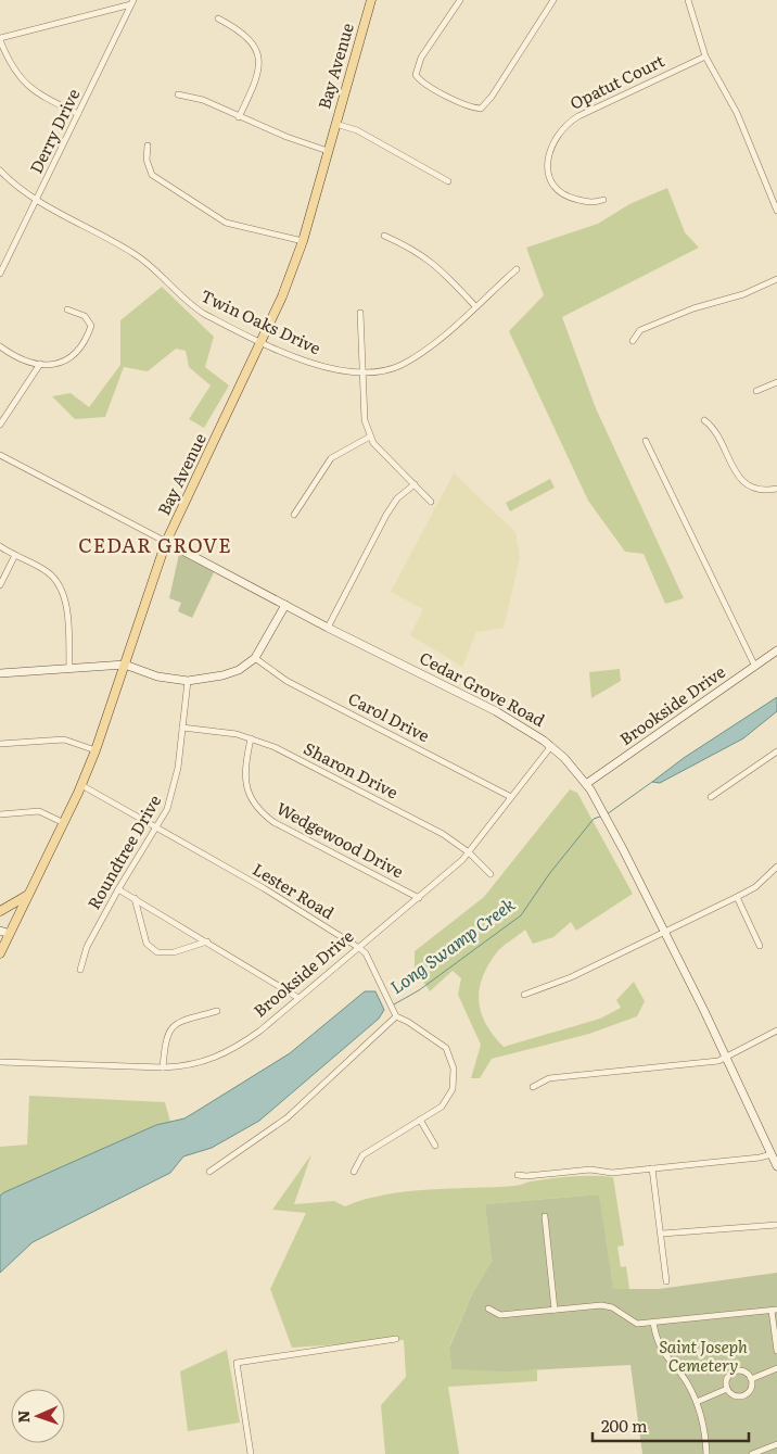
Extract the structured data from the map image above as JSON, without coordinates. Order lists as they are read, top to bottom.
{
  "streets": {
    "main road": ["Bay Avenue"],
    "street": [
      "Opatut Court",
      "Derry Drive",
      "Twin Oaks Drive",
      "Cedar Grove Road",
      "Brookside Drive",
      "Carol Drive",
      "Sharon Drive",
      "Wedgewood Drive",
      "Roundtree Drive",
      "Lester Road"
    ]
  },
  "crossings": [
    ["Bay Avenue", "Twin Oaks Drive"],
    ["Bay Avenue", "Cedar Grove Road"],
    ["Bay Avenue", "Lester Road"],
    ["Derry Drive", "Twin Oaks Drive"],
    ["Cedar Grove Road", "Brookside Drive"],
    ["Brookside Drive", "Carol Drive"],
    ["Brookside Drive", "Sharon Drive"],
    ["Brookside Drive", "Wedgewood Drive"],
    ["Brookside Drive", "Lester Road"],
    ["Sharon Drive", "Wedgewood Drive"],
    ["Sharon Drive", "Roundtree Drive"],
    ["Roundtree Drive", "Lester Road"]
  ],
  "districts": ["CEDAR GROVE"],
  "water": ["Long Swamp Creek"],
  "parks": ["Saint Joseph Cemetery"],
  "scale_bar": "200 m",
  "north": "left"
}
